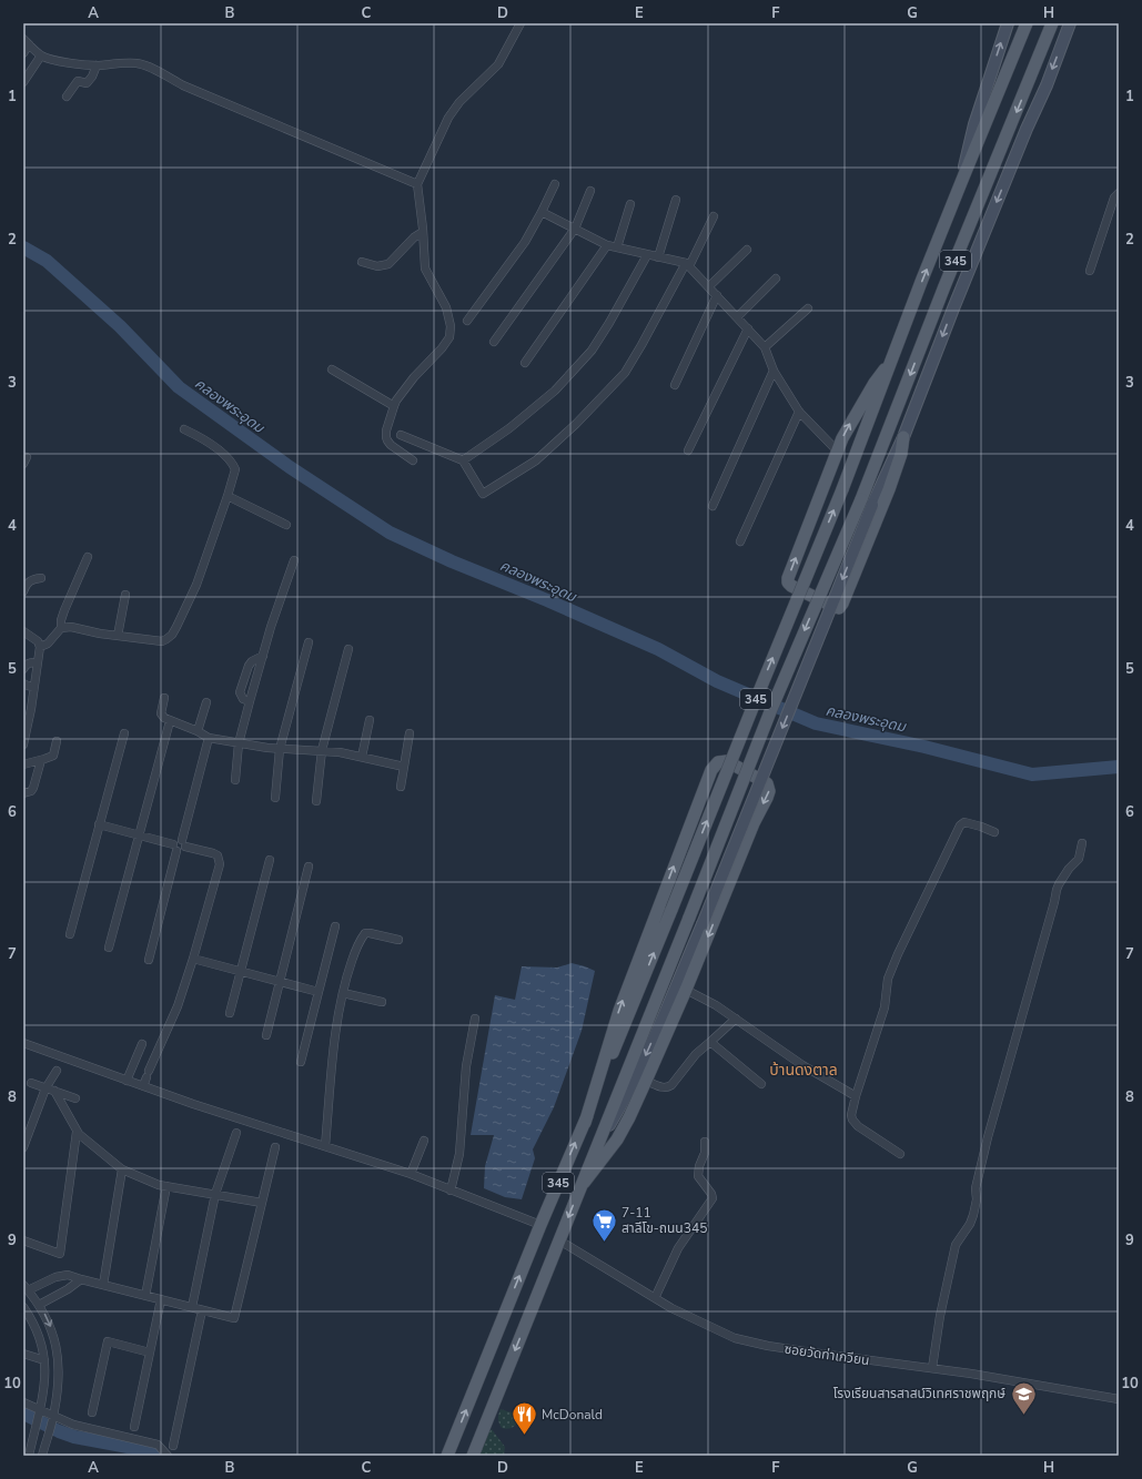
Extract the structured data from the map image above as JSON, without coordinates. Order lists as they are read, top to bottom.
{
  "streets": {
    "main road": ["345"],
    "street": ["ซอยวัดท่าเกวียน"]
  },
  "crossings": [
    ["345", "ซอยวัดท่าเกวียน"]
  ],
  "districts": ["บ้านดงตาล"],
  "water": ["คลองพระอุดม"],
  "places": {
    "supermarket": ["7-11 สาลีโข-ถนน345"],
    "school or university": ["โรงเรียนสารสาสน์วิเทศราชพฤกษ์"],
    "restaurant": ["McDonald"]
  },
  "grid": {
    "columns": [
      "A",
      "B",
      "C",
      "D",
      "E",
      "F",
      "G",
      "H"
    ],
    "rows": [
      "1",
      "2",
      "3",
      "4",
      "5",
      "6",
      "7",
      "8",
      "9",
      "10"
    ]
  }
}
